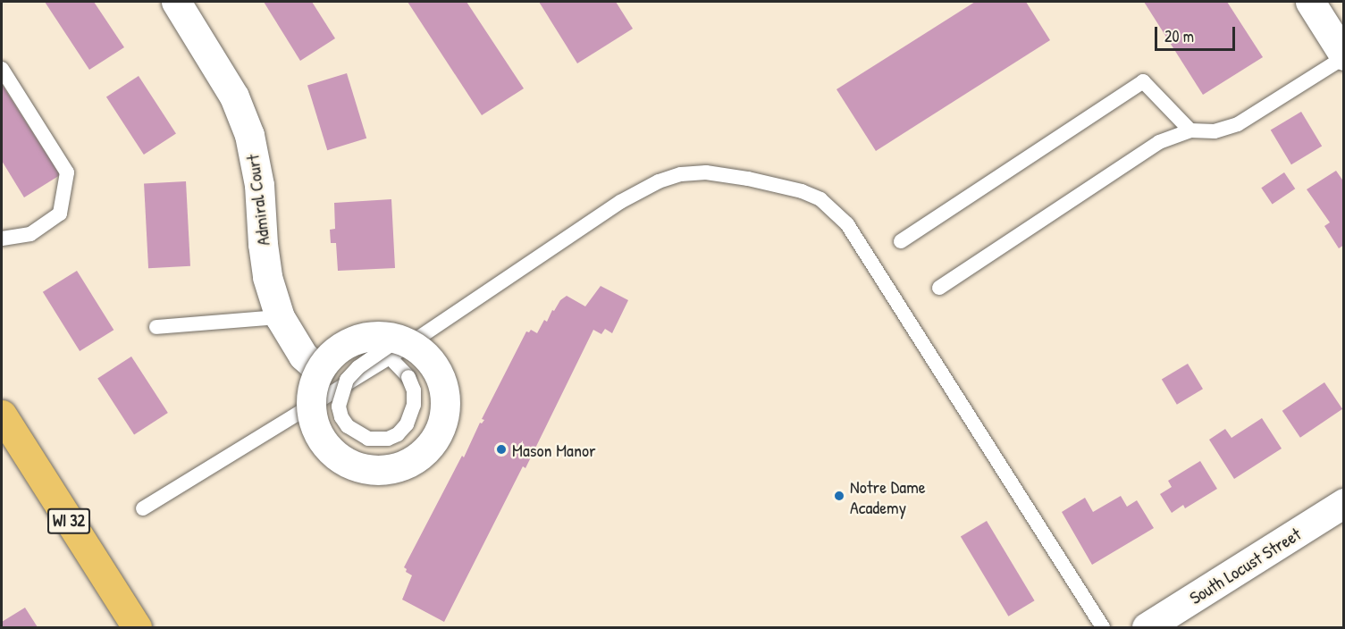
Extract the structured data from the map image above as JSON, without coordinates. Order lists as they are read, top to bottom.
{
  "streets": {
    "main road": ["WI 32"],
    "street": ["Admiral Court", "South Locust Street"]
  },
  "places": ["Mason Manor", "Notre Dame Academy"],
  "scale_bar": "20 m"
}
